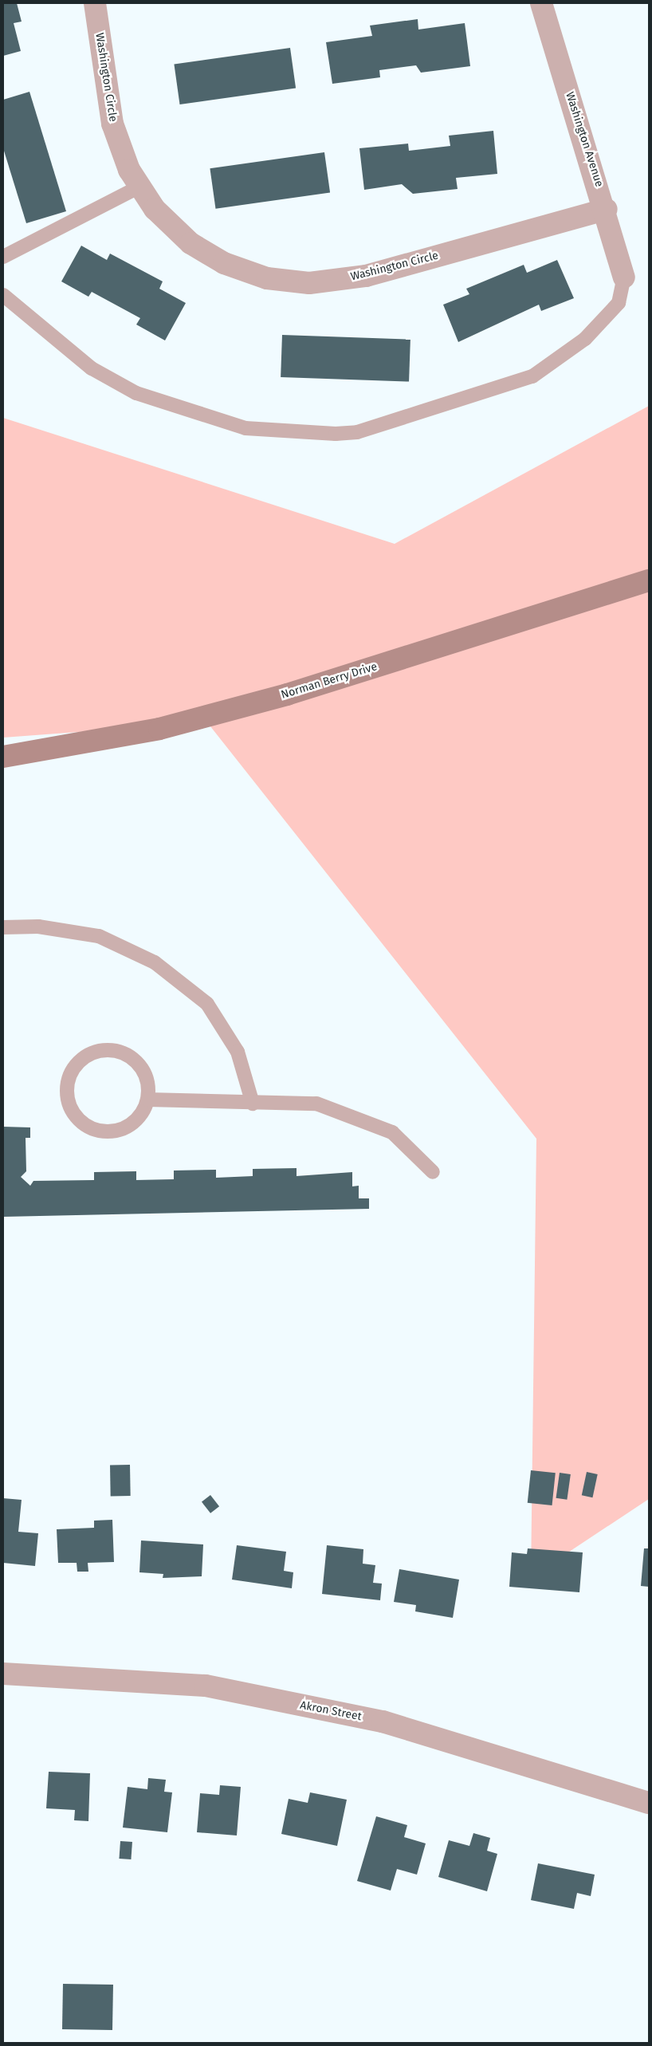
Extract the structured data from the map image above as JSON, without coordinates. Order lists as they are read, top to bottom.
{
  "streets": {
    "main road": ["Norman Berry Drive"],
    "street": ["Washington Circle", "Washington Avenue", "Akron Street"]
  },
  "crossings": [
    ["Washington Circle", "Washington Avenue"]
  ]
}
